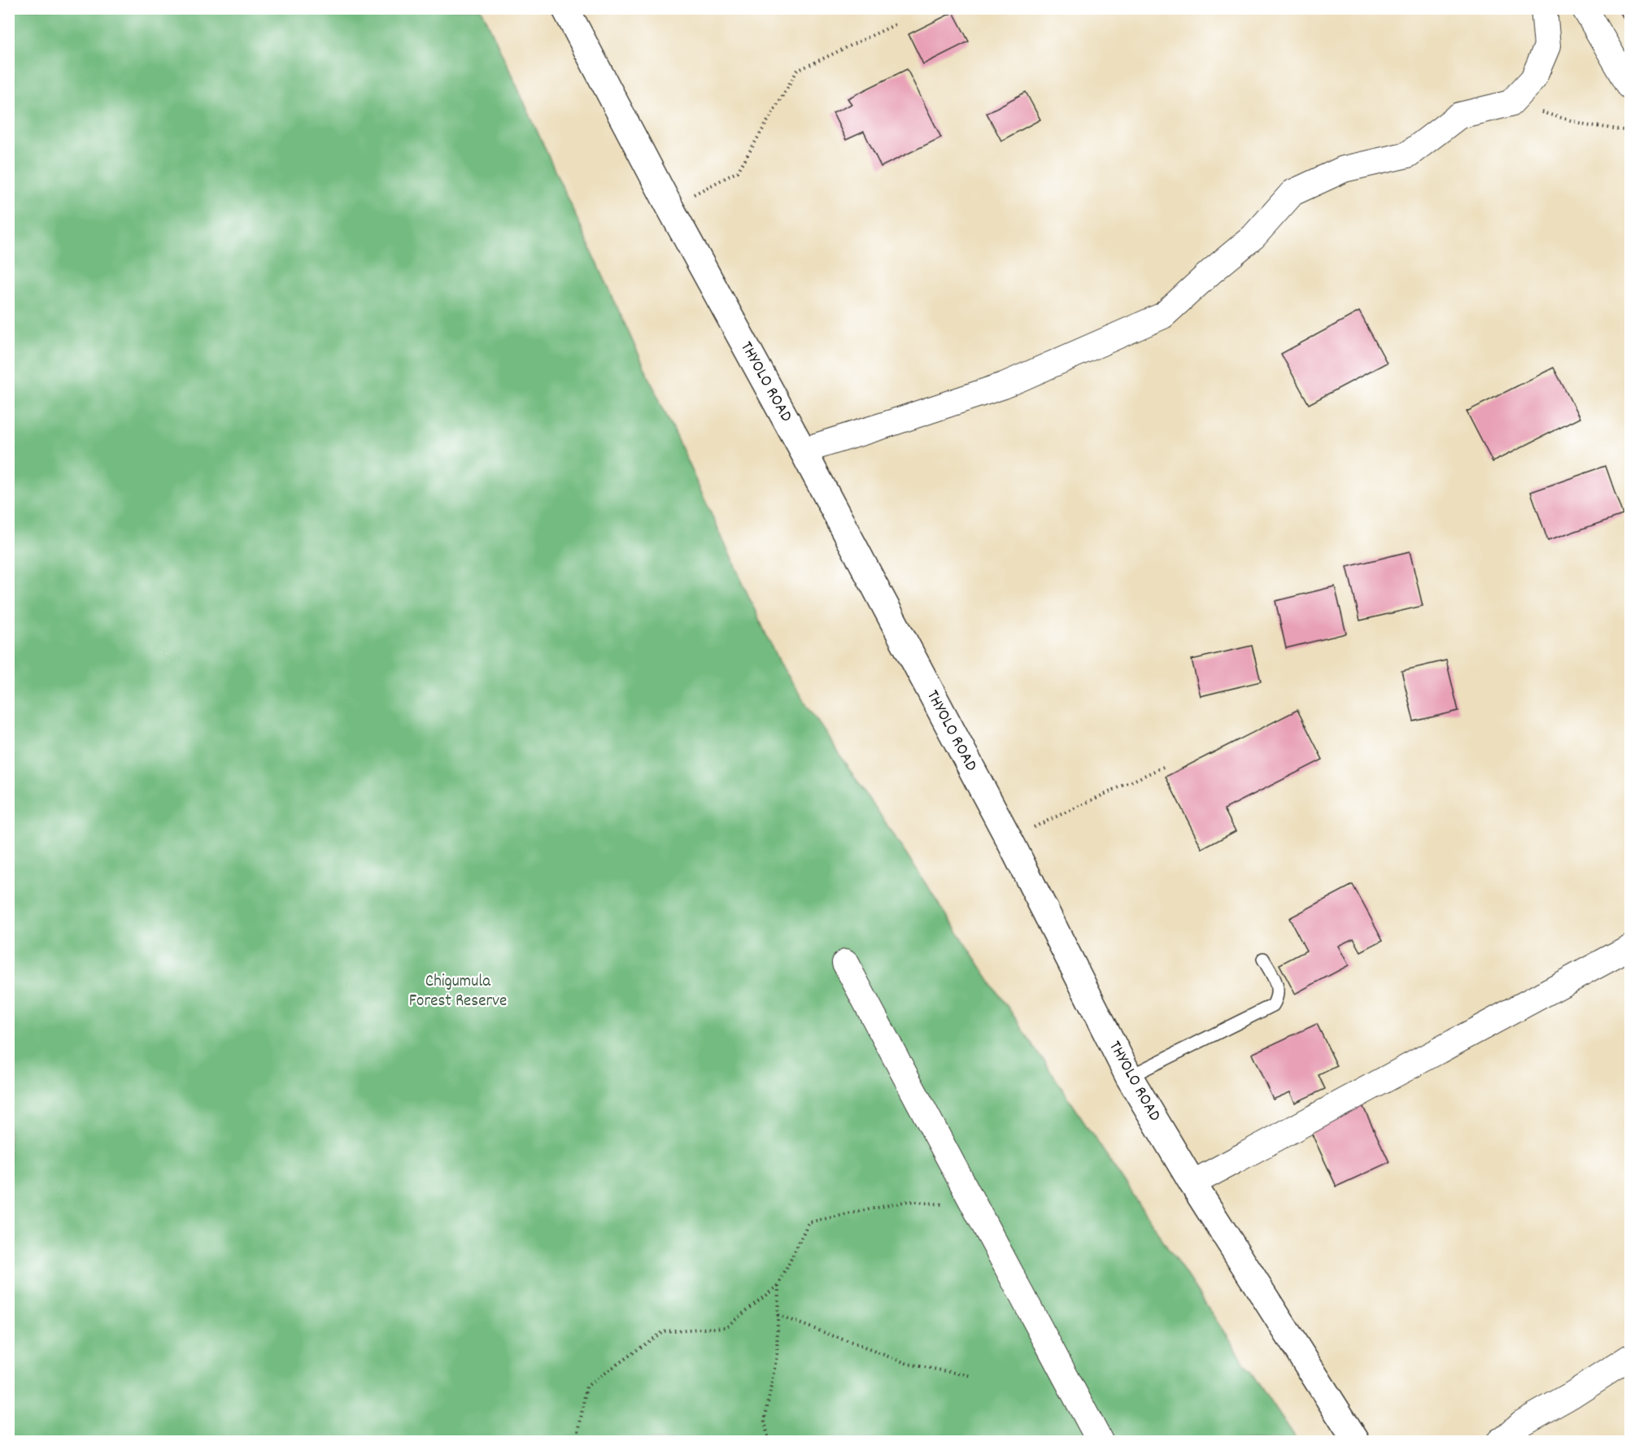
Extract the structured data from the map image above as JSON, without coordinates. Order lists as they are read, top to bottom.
{
  "streets": {
    "highway": ["THYOLO ROAD"]
  },
  "parks": ["Chigumula Forest Reserve"]
}
